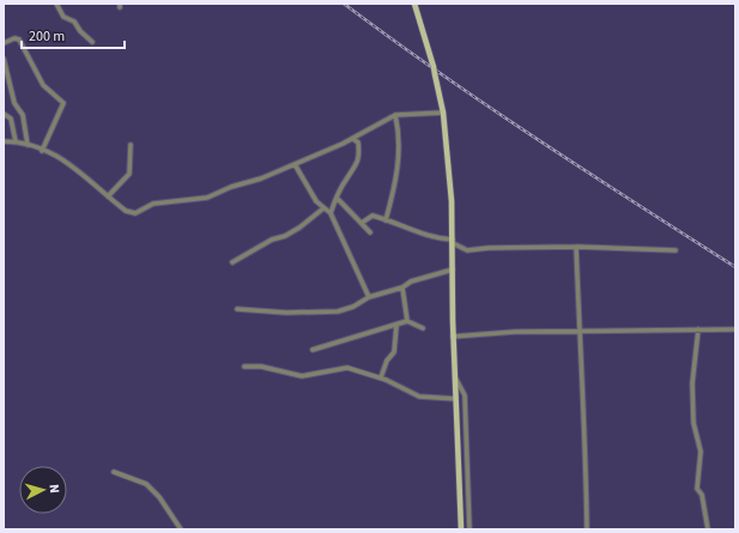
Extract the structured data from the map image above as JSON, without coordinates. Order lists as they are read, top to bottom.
{
  "scale_bar": "200 m",
  "north": "right"
}
